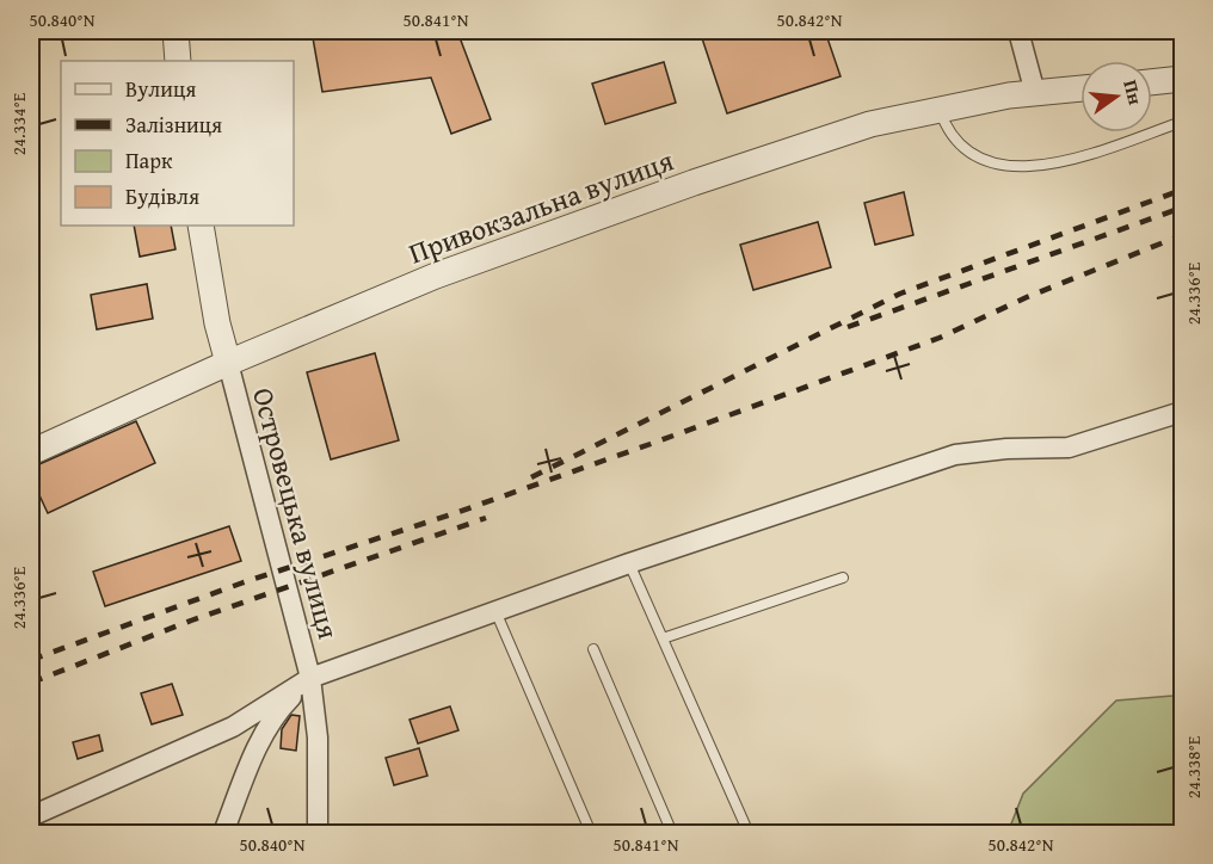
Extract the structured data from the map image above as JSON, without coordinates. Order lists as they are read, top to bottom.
{
  "streets": {
    "street": ["Привокзальна вулиця", "Островецька вулиця"]
  },
  "crossings": [
    ["Привокзальна вулиця", "Островецька вулиця"]
  ],
  "legend": [
    "Вулиця",
    "Залізниця",
    "Парк",
    "Будівля"
  ],
  "north": "right",
  "coordinates": [
    "50.840°N",
    "50.841°N",
    "50.842°N",
    "24.334°E",
    "24.336°E",
    "24.338°E"
  ]
}
